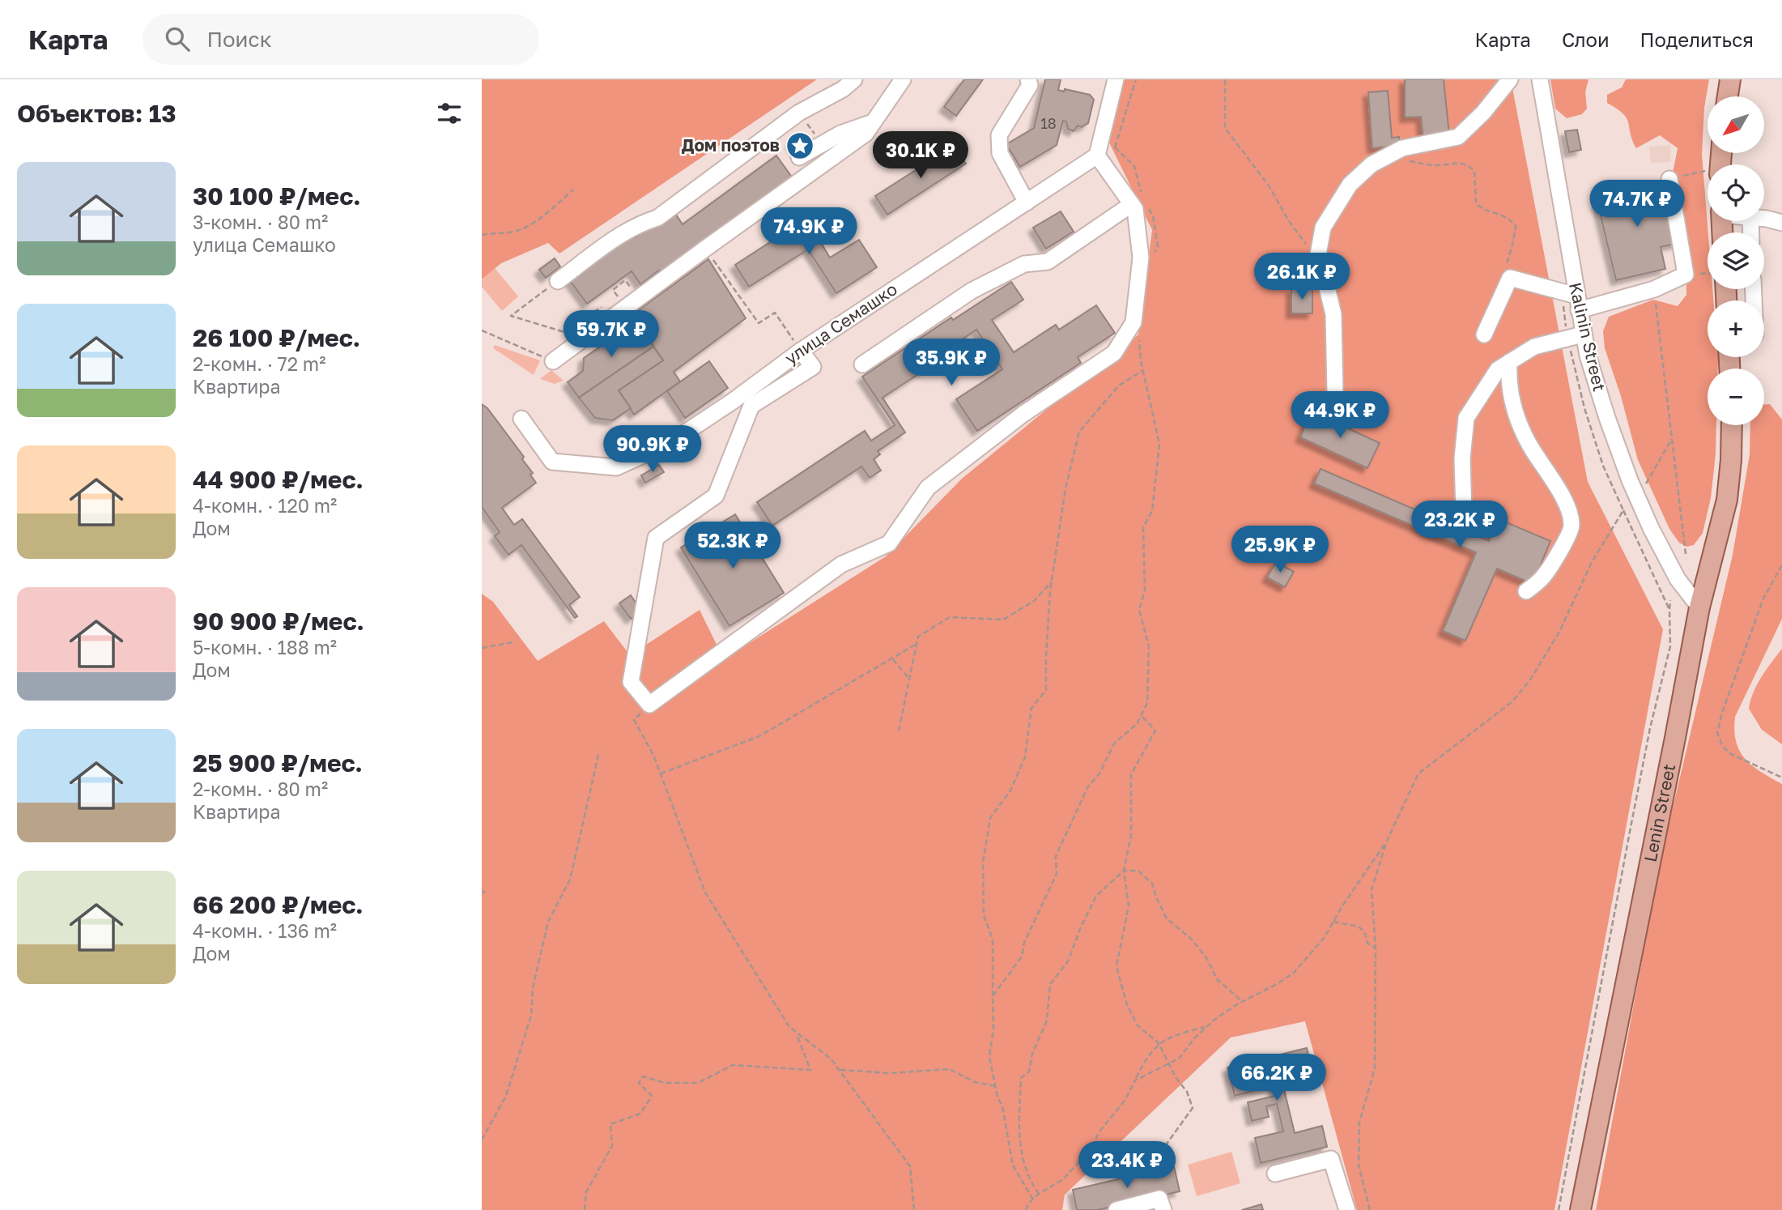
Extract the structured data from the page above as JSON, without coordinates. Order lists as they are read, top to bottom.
{
  "streets": {
    "main road": ["Lenin Street"],
    "street": ["улица Семашко", "Kalinin Street"]
  },
  "crossings": [
    ["Kalinin Street", "Lenin Street"]
  ],
  "places": {
    "place": ["Дом поэтов"]
  },
  "house_numbers": ["18"],
  "north": "bottom left",
  "page": {
    "header": "Карта",
    "search": "Поиск",
    "nav": ["Карта", "Слои", "Поделиться"],
    "heading": "Объектов: 13",
    "map_buttons": ["+", "−"],
    "price": [
      "30.1K ₽",
      "74.7K ₽",
      "74.9K ₽",
      "26.1K ₽",
      "59.7K ₽",
      "35.9K ₽",
      "44.9K ₽",
      "90.9K ₽",
      "23.2K ₽",
      "52.3K ₽",
      "25.9K ₽",
      "66.2K ₽",
      "23.4K ₽"
    ],
    "list": [
      {
        "name": "30 100 ₽/мес.",
        "note": "3-комн. · 80 m² · улица Семашко"
      },
      {
        "name": "26 100 ₽/мес.",
        "note": "2-комн. · 72 m² · Квартира"
      },
      {
        "name": "44 900 ₽/мес.",
        "note": "4-комн. · 120 m² · Дом"
      },
      {
        "name": "90 900 ₽/мес.",
        "note": "5-комн. · 188 m² · Дом"
      },
      {
        "name": "25 900 ₽/мес.",
        "note": "2-комн. · 80 m² · Квартира"
      },
      {
        "name": "66 200 ₽/мес.",
        "note": "4-комн. · 136 m² · Дом"
      }
    ]
  }
}
